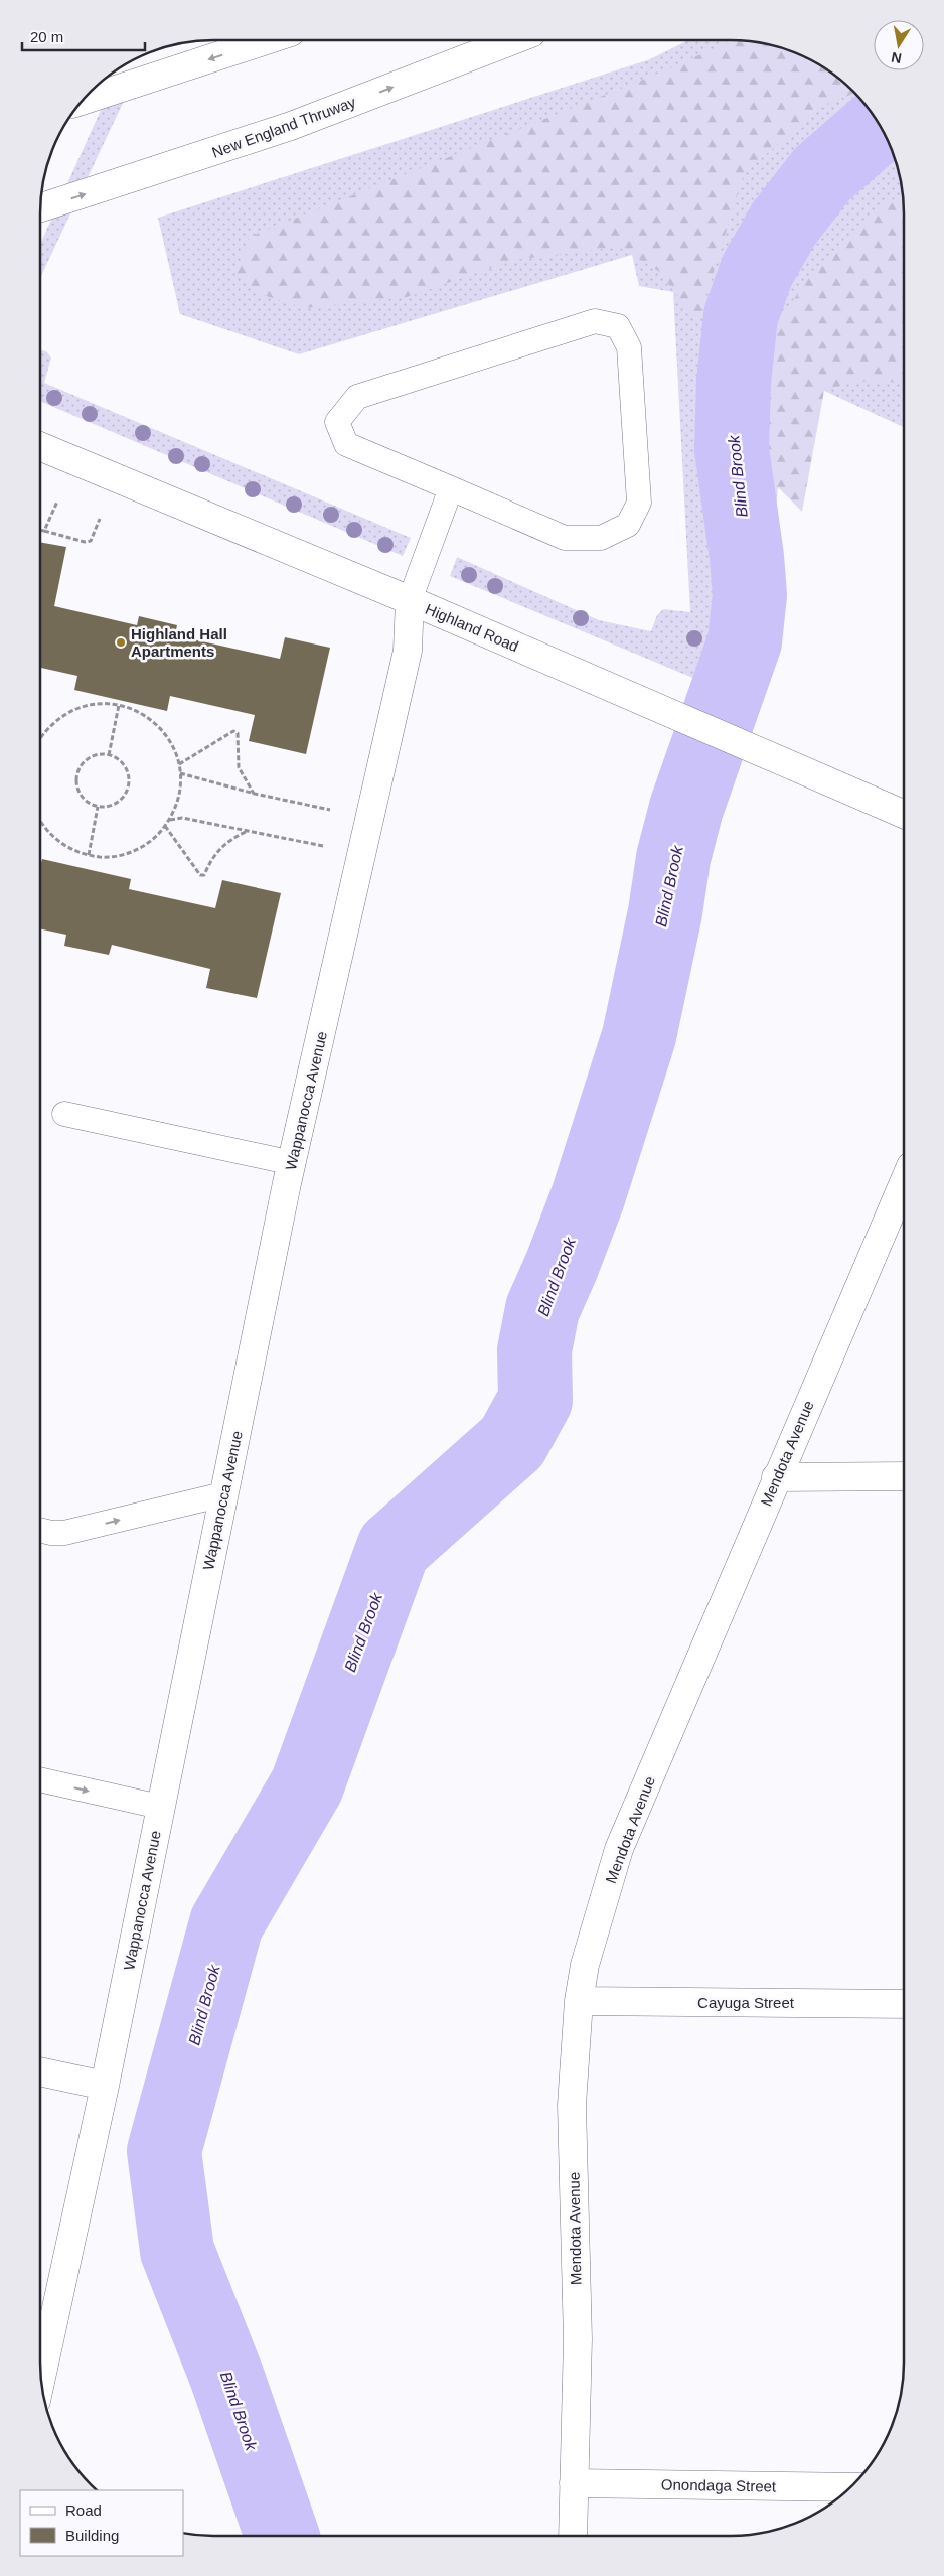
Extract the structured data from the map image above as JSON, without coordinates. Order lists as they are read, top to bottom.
{
  "streets": {
    "main road": [
      "New England Thruway",
      "Highland Road",
      "Wappanocca Avenue",
      "Mendota Avenue",
      "Cayuga Street",
      "Onondaga Street"
    ]
  },
  "crossings": [
    ["Highland Road", "Wappanocca Avenue"],
    ["Mendota Avenue", "Cayuga Street"],
    ["Mendota Avenue", "Onondaga Street"]
  ],
  "water": ["Blind Brook"],
  "places": ["Highland Hall Apartments"],
  "legend": ["Road", "Building"],
  "scale_bar": "20 m",
  "north": "bottom"
}
